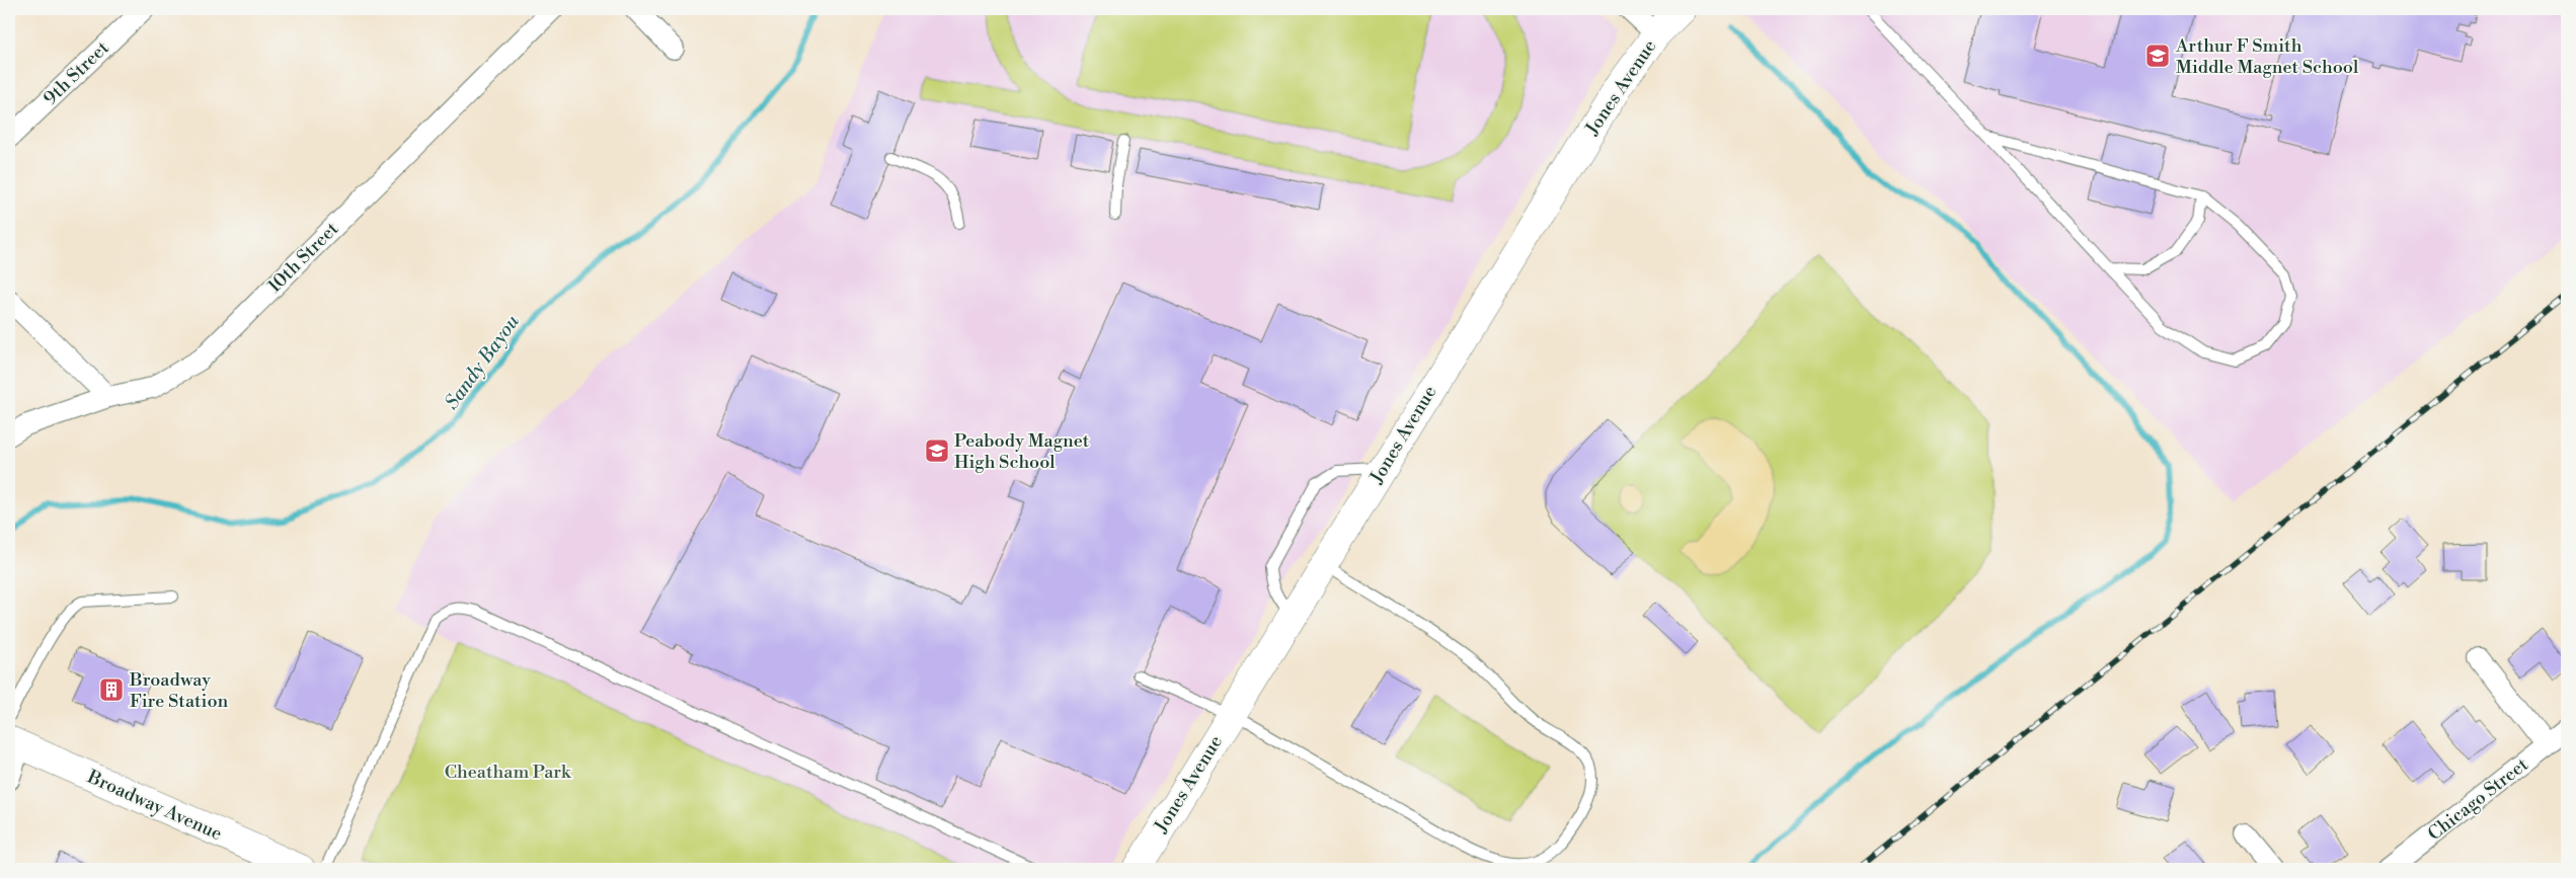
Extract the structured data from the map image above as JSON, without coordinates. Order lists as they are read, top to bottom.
{
  "streets": {
    "street": [
      "9th Street",
      "Jones Avenue",
      "10th Street",
      "Chicago Street",
      "Broadway Avenue"
    ]
  },
  "water": ["Sandy Bayou"],
  "parks": ["Cheatham Park"],
  "places": {
    "school or university": ["Arthur F Smith Middle Magnet School", "Peabody Magnet High School"],
    "building": ["Broadway Fire Station"]
  }
}
